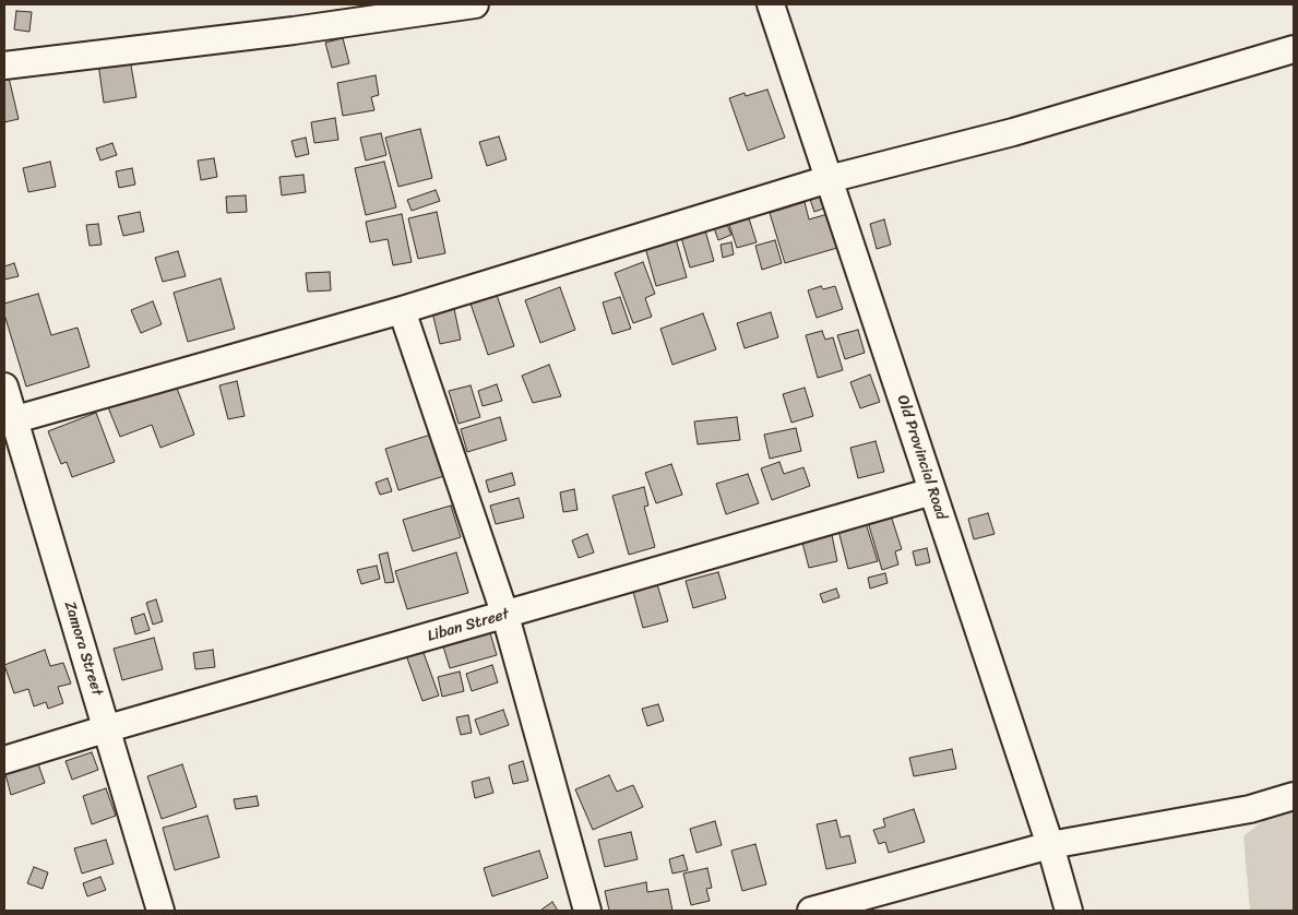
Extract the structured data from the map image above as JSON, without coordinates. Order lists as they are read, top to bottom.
{
  "streets": {
    "street": ["Old Provincial Road", "Liban Street", "Zamora Street"]
  },
  "crossings": [
    ["Old Provincial Road", "Liban Street"],
    ["Liban Street", "Zamora Street"]
  ]
}
